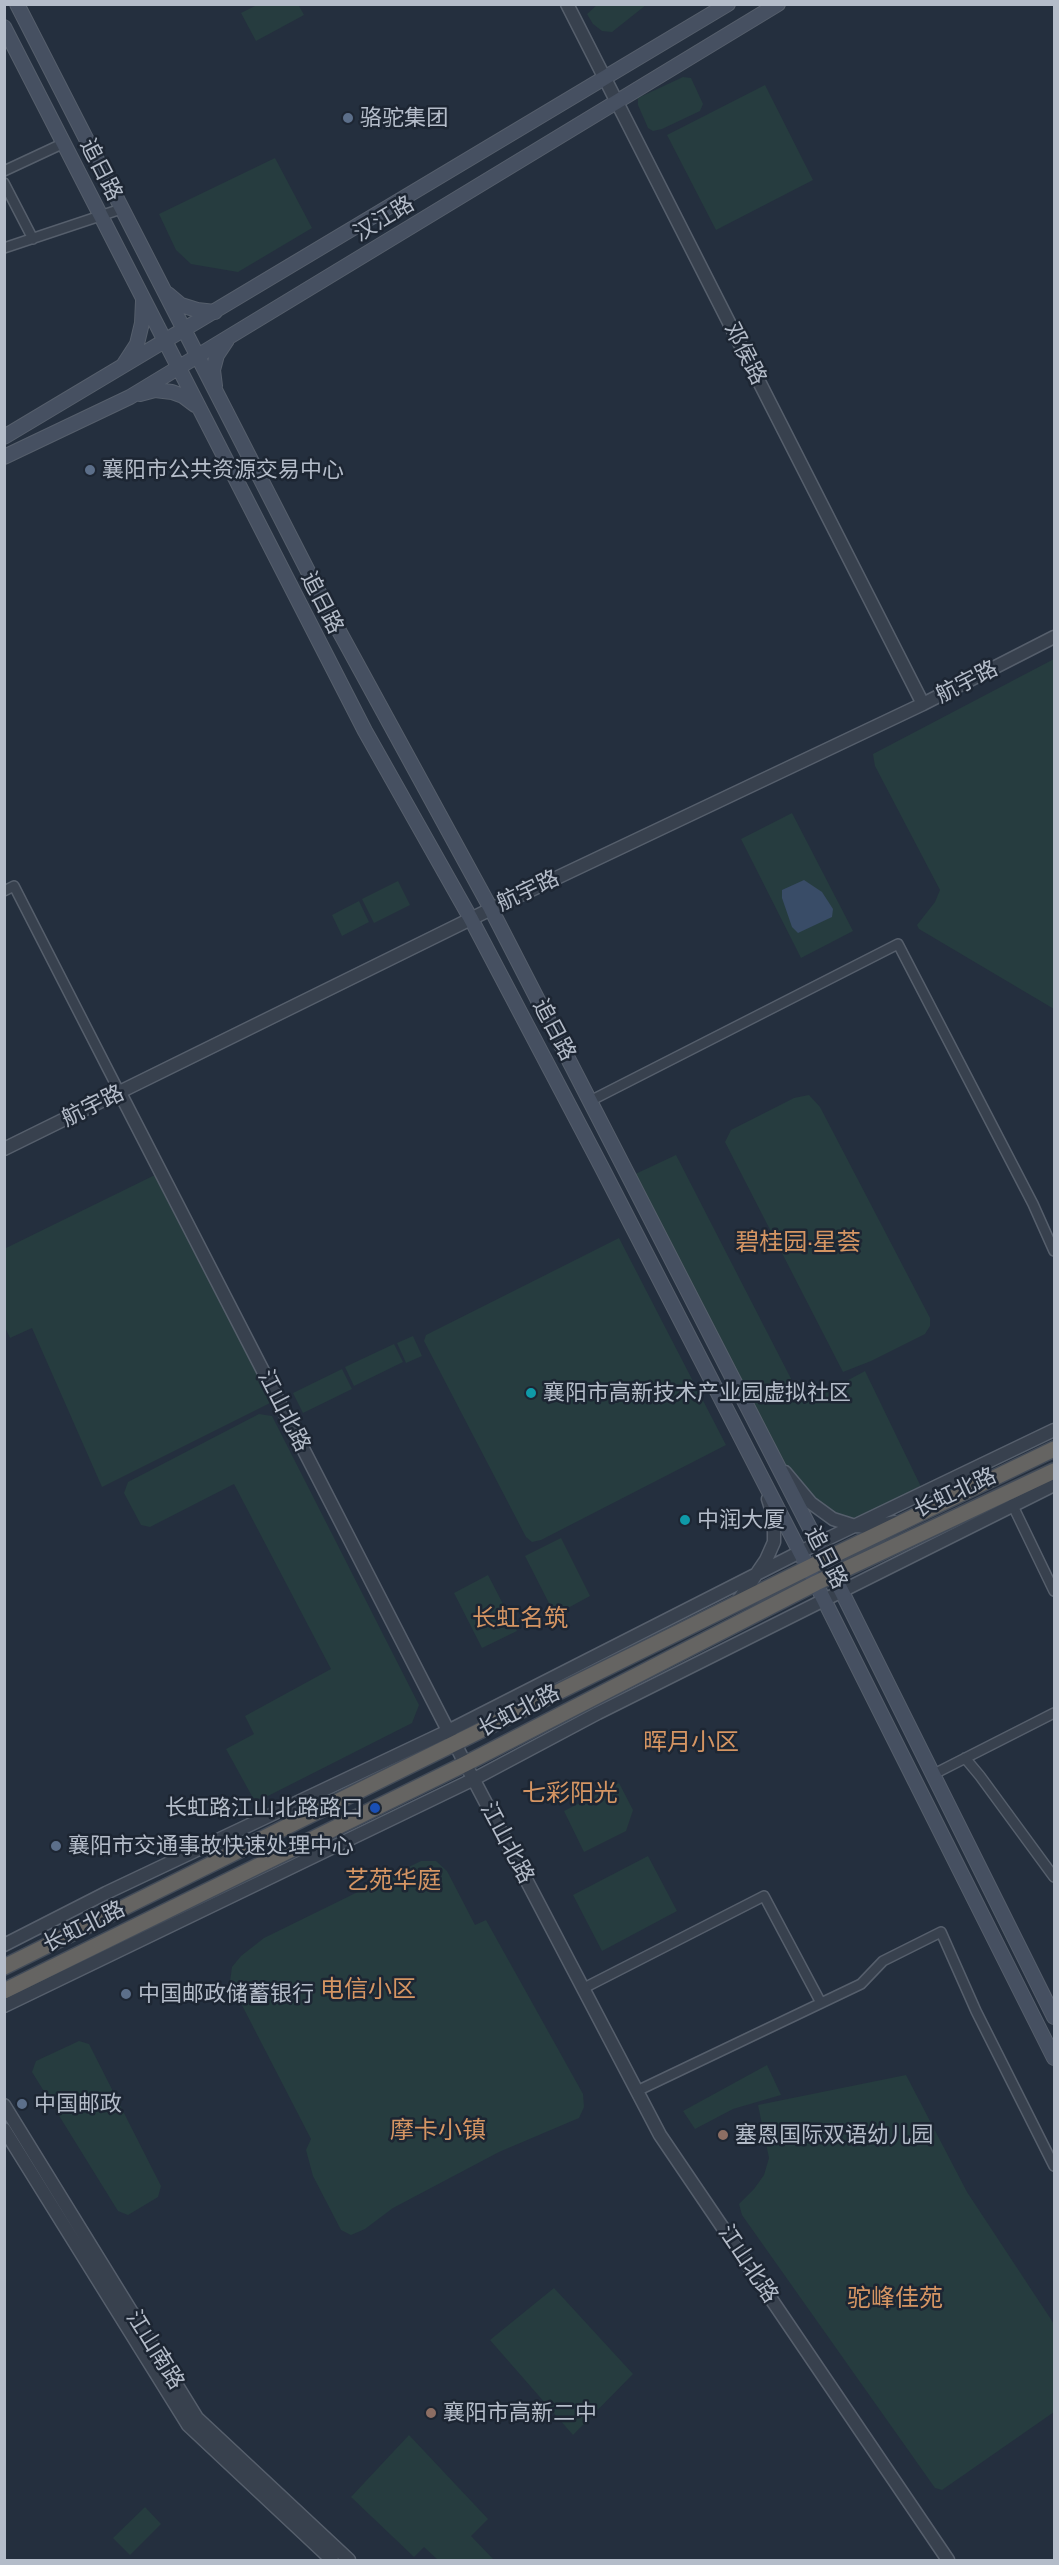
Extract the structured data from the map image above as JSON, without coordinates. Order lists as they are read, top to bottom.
{
  "streets": {
    "highway": ["长虹北路"],
    "main road": ["追日路", "汉江路"],
    "street": [
      "邓侯路",
      "航宇路",
      "江山北路",
      "江山南路"
    ]
  },
  "crossings": [
    ["追日路", "汉江路"],
    ["追日路", "航宇路"],
    ["追日路", "长虹北路"],
    ["汉江路", "邓侯路"],
    ["邓侯路", "航宇路"],
    ["航宇路", "江山北路"],
    ["江山北路", "长虹北路"]
  ],
  "districts": [
    "碧桂园·星荟",
    "长虹名筑",
    "晖月小区",
    "七彩阳光",
    "艺苑华庭",
    "电信小区",
    "摩卡小镇",
    "驼峰佳苑"
  ],
  "places": [
    "骆驼集团",
    "襄阳市公共资源交易中心",
    "襄阳市高新技术产业园虚拟社区",
    "中润大厦",
    "长虹路江山北路路口",
    "襄阳市交通事故快速处理中心",
    "中国邮政储蓄银行",
    "中国邮政",
    "塞恩国际双语幼儿园",
    "襄阳市高新二中"
  ]
}
